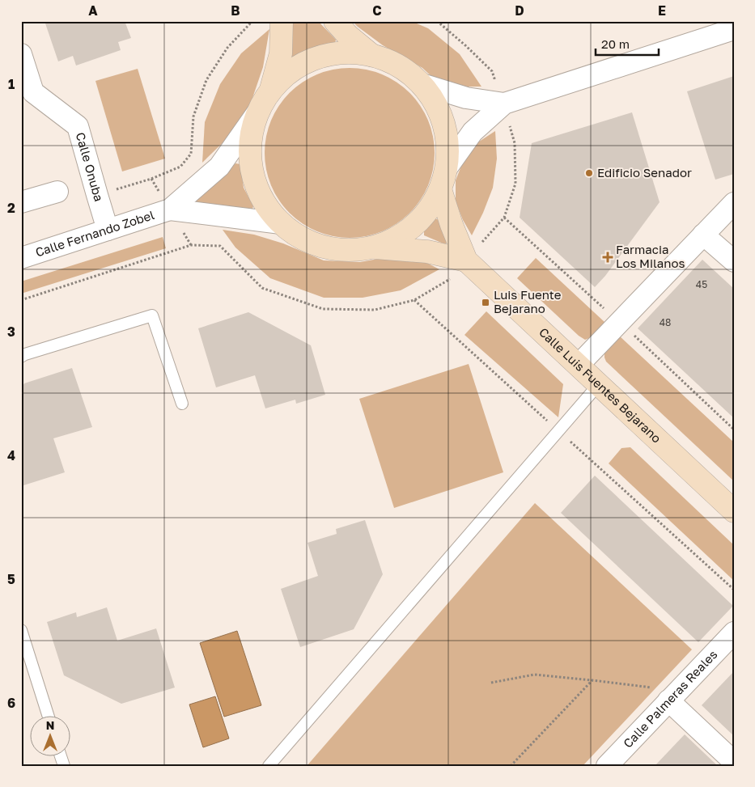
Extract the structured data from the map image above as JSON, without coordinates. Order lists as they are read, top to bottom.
{
  "streets": {
    "street": [
      "Calle Onuba",
      "Calle Fernando Zobel",
      "Calle Luis Fuentes Bejarano",
      "Calle Palmeras Reales"
    ]
  },
  "crossings": [
    ["Calle Onuba", "Calle Fernando Zobel"]
  ],
  "places": {
    "other": ["Edificio Senador"],
    "health": ["Farmacia Los Milanos"],
    "transit": ["Luis Fuente Bejarano"]
  },
  "house_numbers": ["45", "48"],
  "scale_bar": "20 m",
  "north": "top",
  "grid": {
    "columns": [
      "A",
      "B",
      "C",
      "D",
      "E"
    ],
    "rows": [
      "1",
      "2",
      "3",
      "4",
      "5",
      "6"
    ]
  }
}
